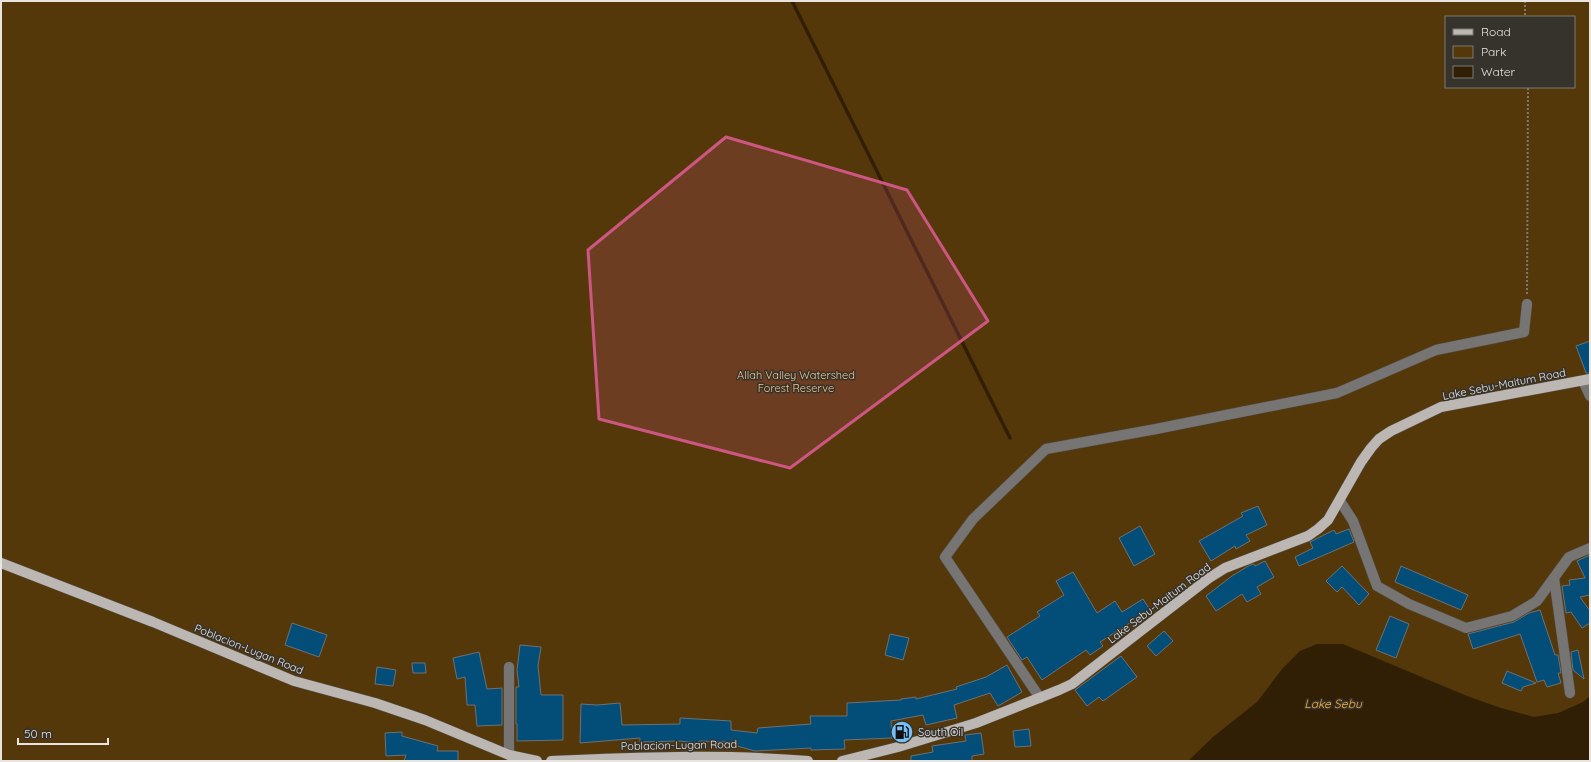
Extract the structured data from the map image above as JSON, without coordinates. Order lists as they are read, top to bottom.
{
  "streets": {
    "main road": ["Lake Sebu-Maitum Road", "Poblacion-Lugan Road"]
  },
  "water": ["Lake Sebu"],
  "parks": ["Allah Valley Watershed Forest Reserve"],
  "places": {
    "fuel station": ["South Oil"]
  },
  "legend": ["Road", "Park", "Water"],
  "scale_bar": "50 m"
}
